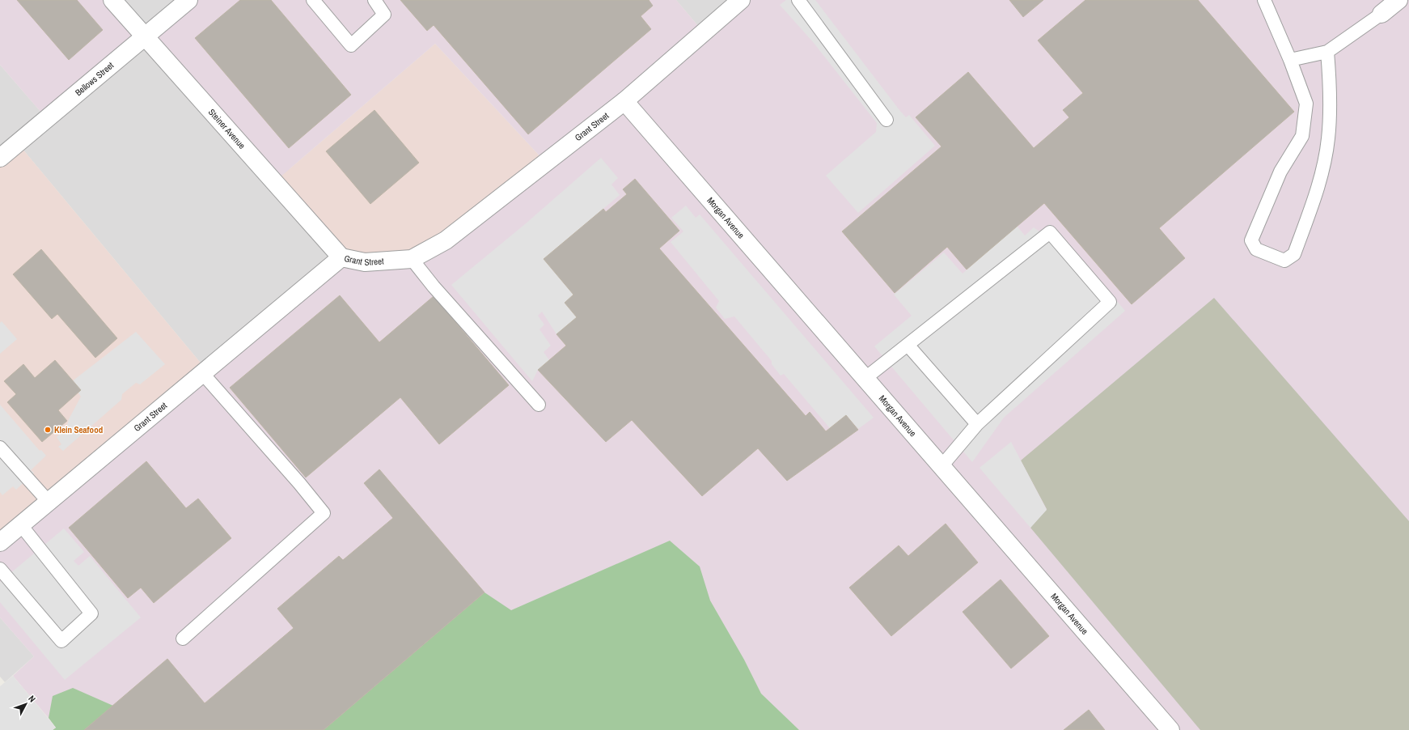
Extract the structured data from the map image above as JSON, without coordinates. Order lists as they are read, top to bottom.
{
  "streets": {
    "street": [
      "Bellows Street",
      "Grant Street",
      "Steiner Avenue",
      "Morgan Avenue"
    ]
  },
  "crossings": [
    ["Bellows Street", "Steiner Avenue"],
    ["Grant Street", "Steiner Avenue"],
    ["Grant Street", "Morgan Avenue"]
  ],
  "places": ["Klein Seafood"],
  "north": "top right"
}
